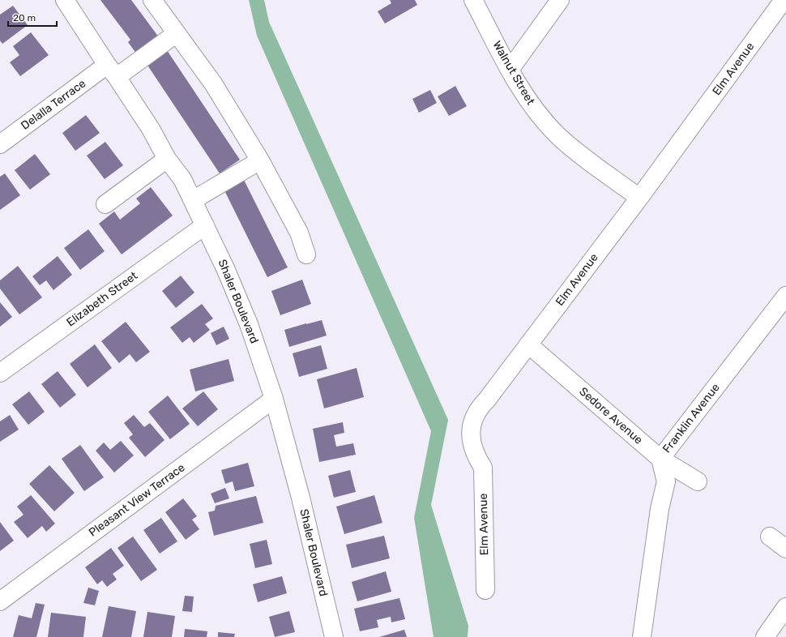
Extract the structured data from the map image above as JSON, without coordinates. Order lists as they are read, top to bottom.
{
  "streets": {
    "street": [
      "Elm Avenue",
      "Walnut Street",
      "Delalla Terrace",
      "Elizabeth Street",
      "Shaler Boulevard",
      "Sedore Avenue",
      "Franklin Avenue",
      "Pleasant View Terrace"
    ]
  },
  "crossings": [
    ["Elm Avenue", "Walnut Street"],
    ["Elm Avenue", "Sedore Avenue"],
    ["Delalla Terrace", "Shaler Boulevard"],
    ["Elizabeth Street", "Shaler Boulevard"],
    ["Shaler Boulevard", "Pleasant View Terrace"],
    ["Sedore Avenue", "Franklin Avenue"]
  ],
  "scale_bar": "20 m"
}
